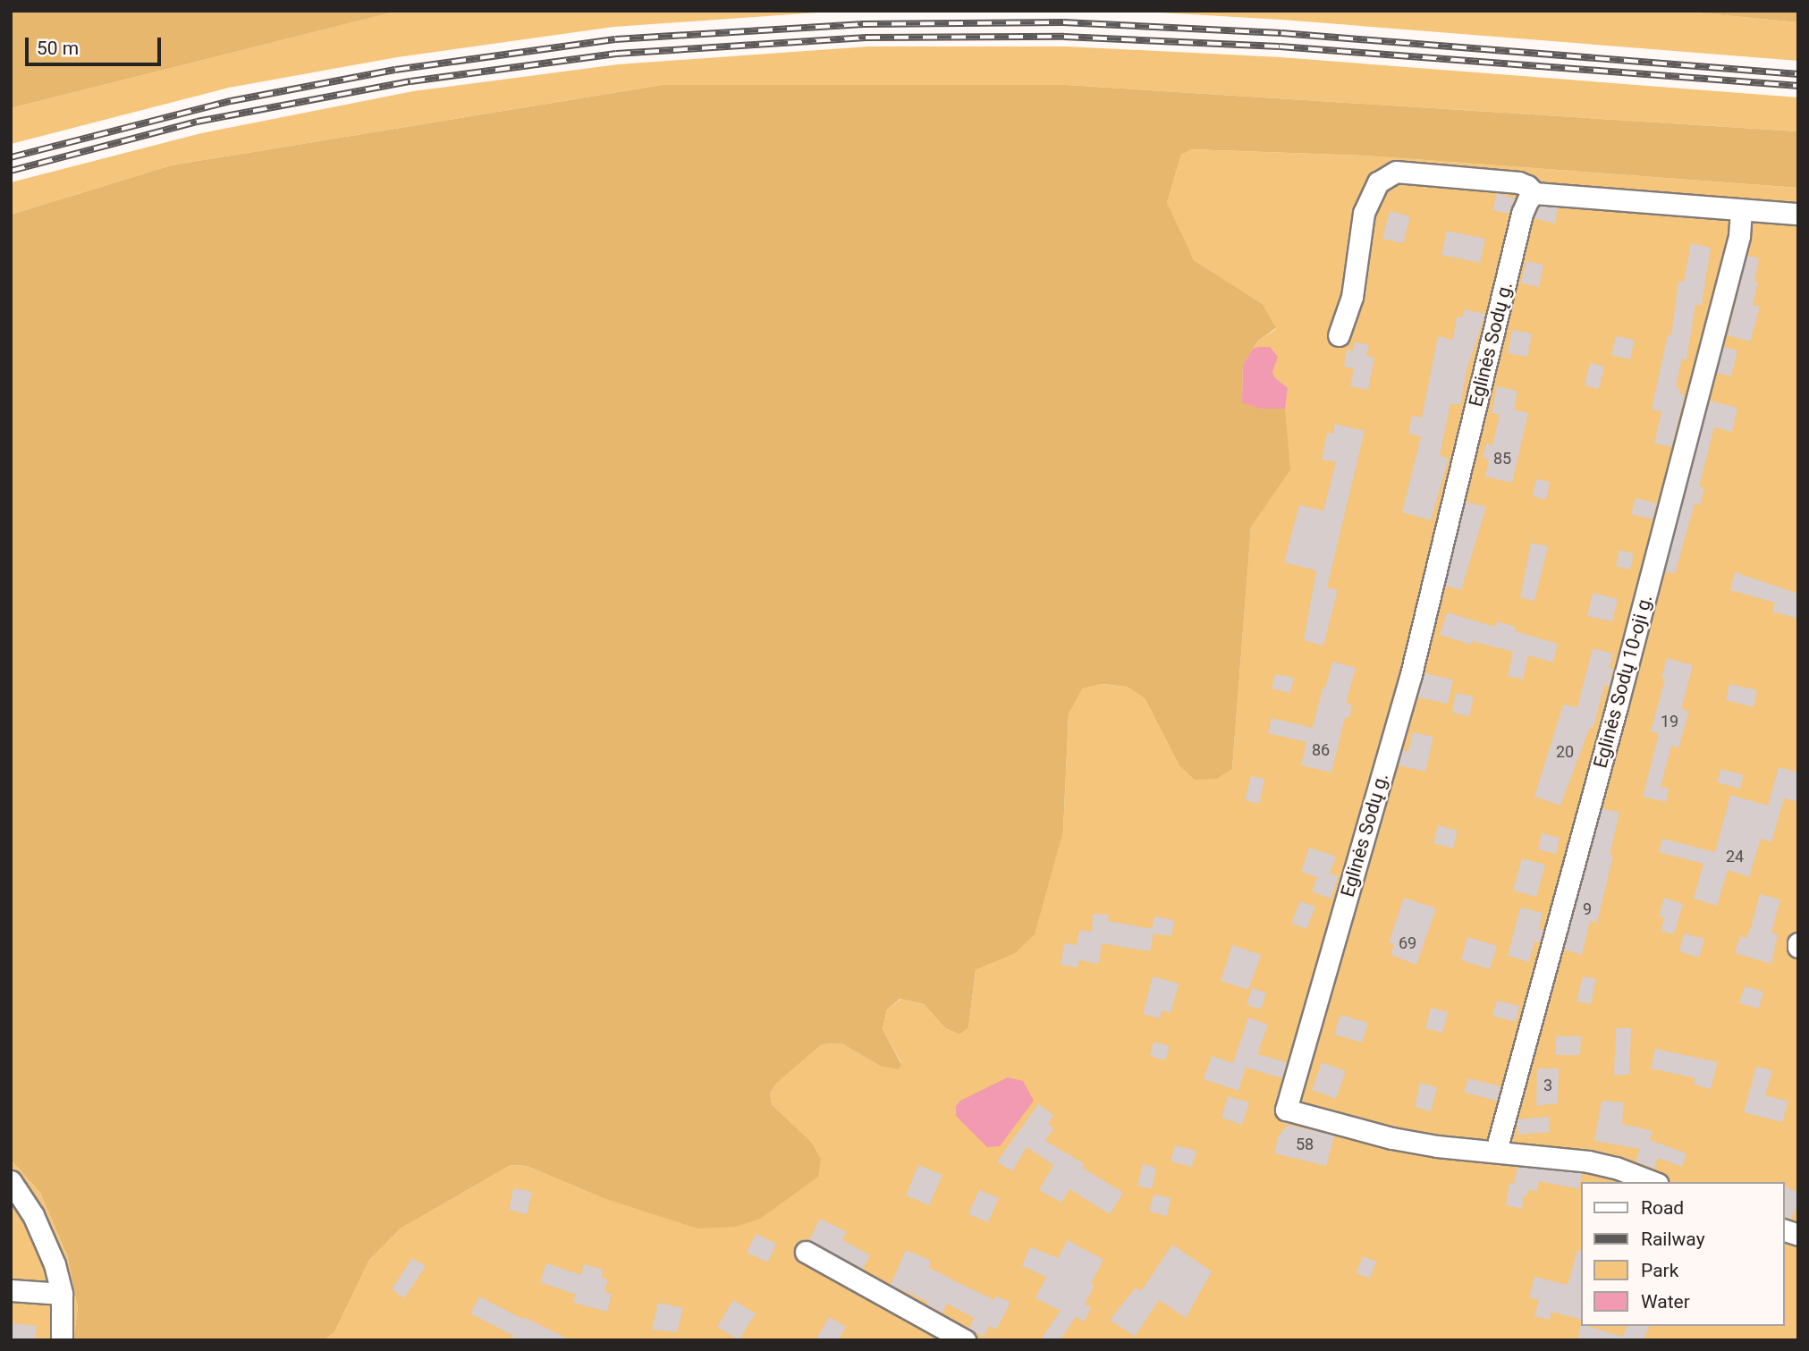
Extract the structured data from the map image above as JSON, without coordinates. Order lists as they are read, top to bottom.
{
  "streets": {
    "street": ["Eglinės Sodų g.", "Eglinės Sodų 10-oji g."]
  },
  "crossings": [
    ["Eglinės Sodų g.", "Eglinės Sodų 10-oji g."]
  ],
  "house_numbers": [
    "85",
    "19",
    "86",
    "20",
    "24",
    "9",
    "69",
    "3",
    "58"
  ],
  "legend": [
    "Road",
    "Railway",
    "Park",
    "Water"
  ],
  "scale_bar": "50 m"
}
